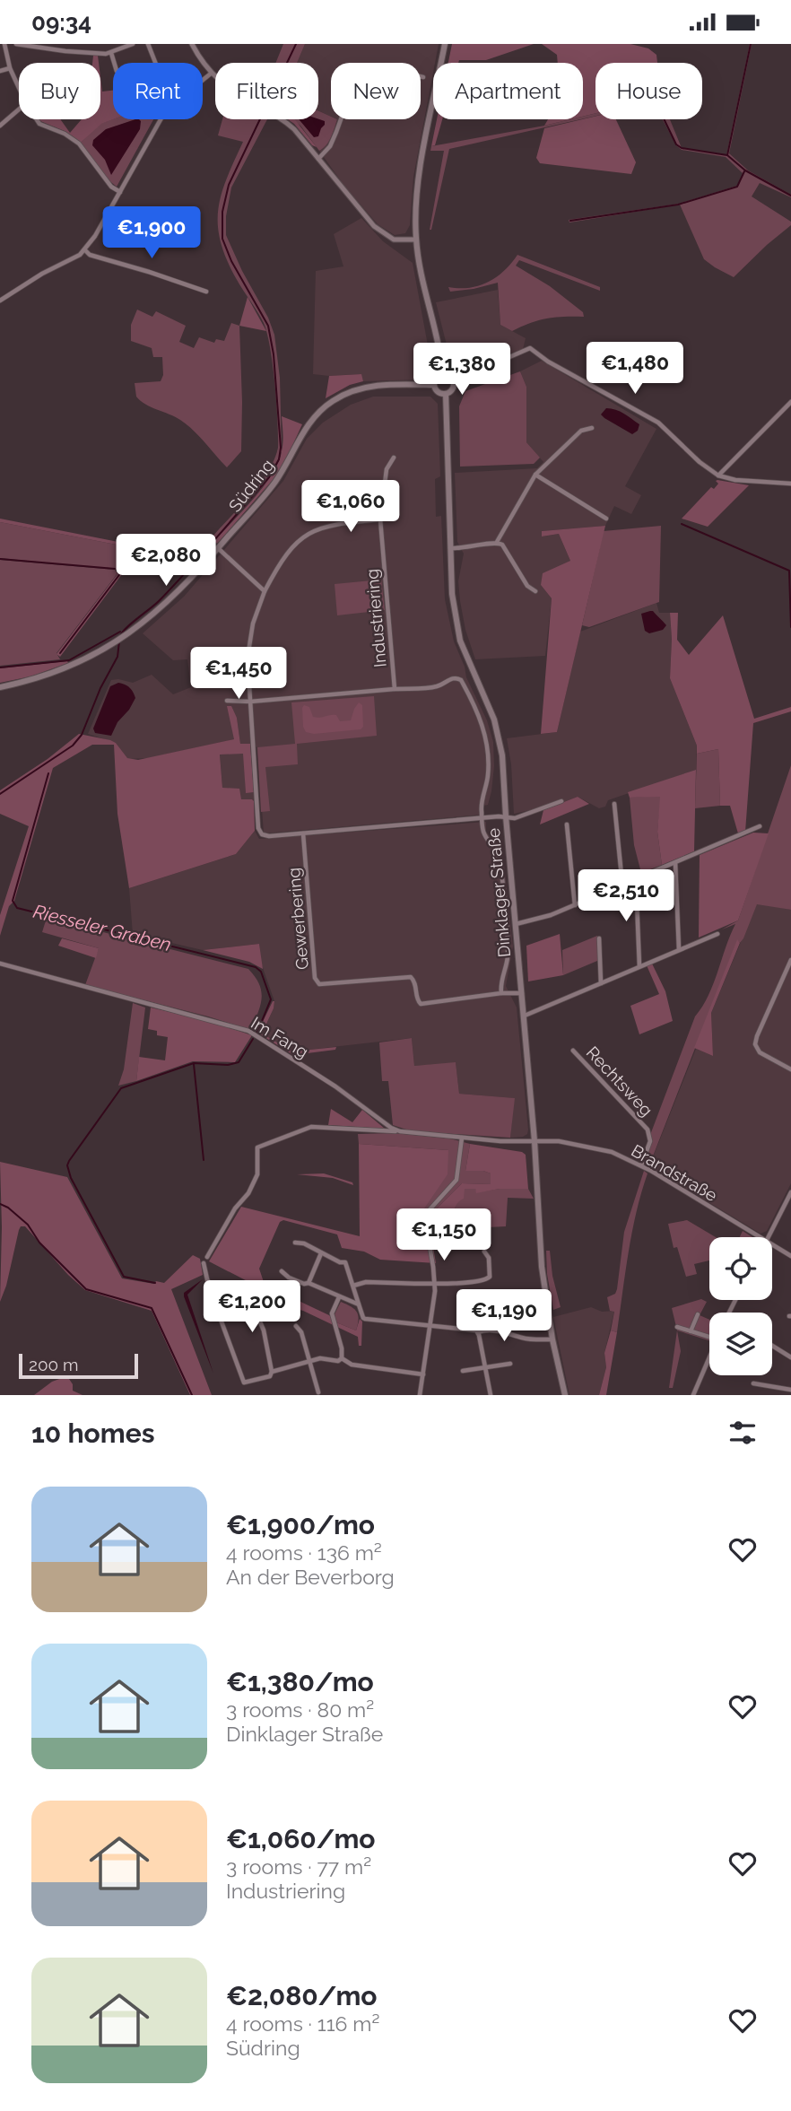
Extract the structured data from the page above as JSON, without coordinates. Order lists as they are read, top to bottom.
{
  "streets": {
    "main road": ["Südring", "Dinklager Straße"],
    "street": [
      "Industriering",
      "Gewerbering",
      "Im Fang",
      "Rechtsweg",
      "Brandstraße"
    ]
  },
  "crossings": [
    ["Südring", "Dinklager Straße"],
    ["Dinklager Straße", "Gewerbering"],
    ["Dinklager Straße", "Im Fang"],
    ["Dinklager Straße", "Brandstraße"],
    ["Im Fang", "Brandstraße"],
    ["Rechtsweg", "Brandstraße"]
  ],
  "water": ["Riesseler Graben"],
  "scale_bar": "200 m",
  "page": {
    "status": "09:34",
    "chip": [
      "Buy",
      "Rent",
      "Filters",
      "New",
      "Apartment",
      "House"
    ],
    "price": [
      "€1,900",
      "€1,480",
      "€1,380",
      "€1,060",
      "€2,080",
      "€1,450",
      "€2,510",
      "€1,150",
      "€1,200",
      "€1,190"
    ],
    "scale": "200 m",
    "heading": "10 homes",
    "list": [
      {
        "name": "€1,900/mo",
        "note": "4 rooms · 136 m² · An der Beverborg"
      },
      {
        "name": "€1,380/mo",
        "note": "3 rooms · 80 m² · Dinklager Straße"
      },
      {
        "name": "€1,060/mo",
        "note": "3 rooms · 77 m² · Industriering"
      },
      {
        "name": "€2,080/mo",
        "note": "4 rooms · 116 m² · Südring"
      }
    ]
  }
}
